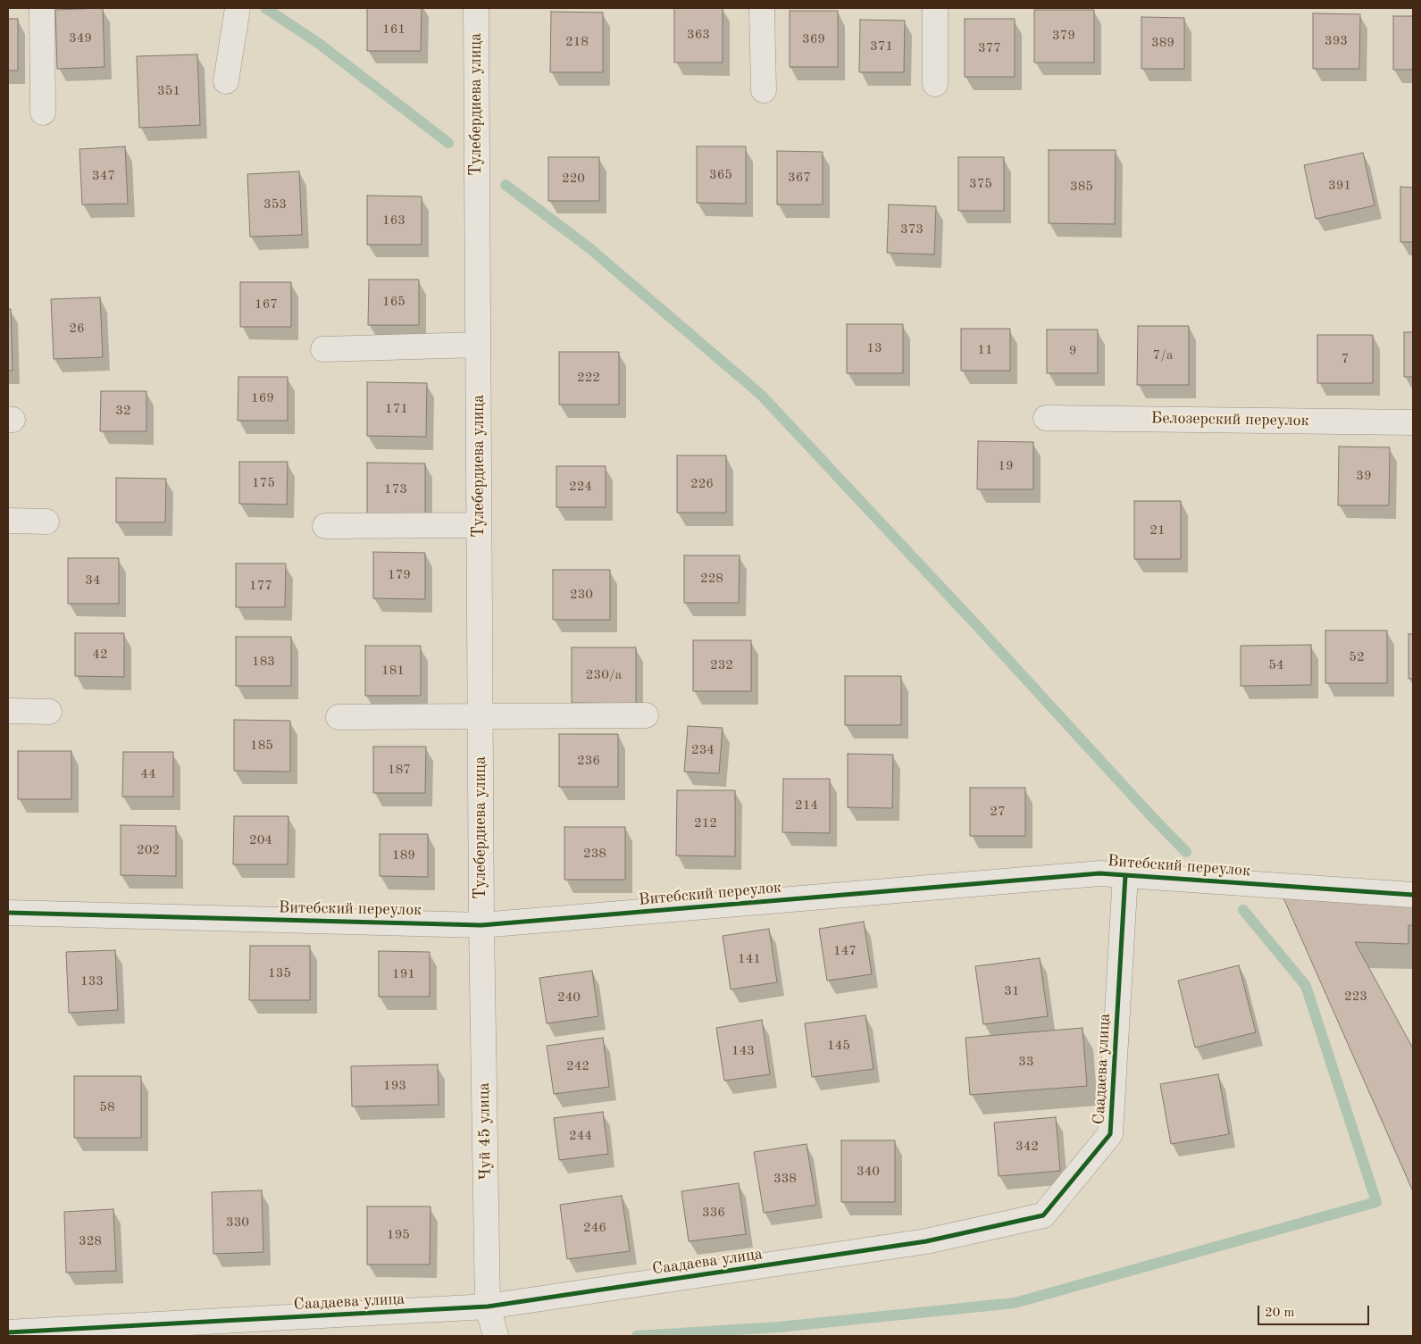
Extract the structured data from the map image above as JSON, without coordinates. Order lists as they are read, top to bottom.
{
  "streets": {
    "street": [
      "Тулебердиева улица",
      "Белозерский переулок",
      "Витебский переулок",
      "Саадаева улица",
      "Чуй 45 улица"
    ]
  },
  "crossings": [
    ["Тулебердиева улица", "Витебский переулок"],
    ["Тулебердиева улица", "Чуй 45 улица"],
    ["Витебский переулок", "Саадаева улица"],
    ["Витебский переулок", "Чуй 45 улица"],
    ["Саадаева улица", "Чуй 45 улица"]
  ],
  "house_numbers": [
    "161",
    "363",
    "379",
    "349",
    "369",
    "393",
    "218",
    "389",
    "371",
    "377",
    "351",
    "365",
    "347",
    "367",
    "220",
    "375",
    "391",
    "385",
    "353",
    "163",
    "373",
    "165",
    "167",
    "26",
    "13",
    "11",
    "9",
    "7/а",
    "7",
    "222",
    "169",
    "171",
    "32",
    "19",
    "39",
    "175",
    "226",
    "224",
    "173",
    "21",
    "179",
    "228",
    "34",
    "177",
    "230",
    "42",
    "52",
    "183",
    "232",
    "54",
    "181",
    "230/а",
    "185",
    "234",
    "236",
    "187",
    "44",
    "214",
    "27",
    "212",
    "204",
    "202",
    "238",
    "189",
    "147",
    "141",
    "135",
    "191",
    "133",
    "31",
    "223",
    "240",
    "145",
    "143",
    "33",
    "242",
    "193",
    "58",
    "244",
    "342",
    "340",
    "338",
    "336",
    "330",
    "246",
    "195",
    "328"
  ],
  "scale_bar": "20 m"
}
